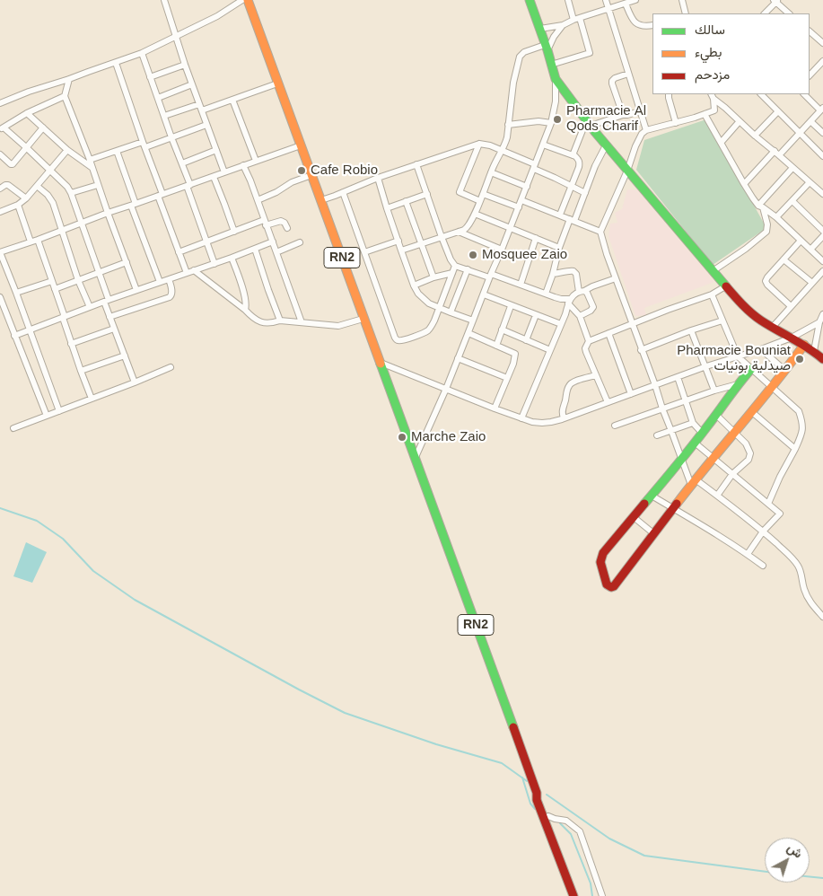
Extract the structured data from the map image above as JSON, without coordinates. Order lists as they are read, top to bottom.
{
  "streets": {
    "main road": ["RN2"]
  },
  "places": [
    "Pharmacie Al Qods Charif",
    "Cafe Robio",
    "Mosquee Zaio",
    "Pharmacie Bouniat صيدلية بونيات",
    "Marche Zaio"
  ],
  "legend": ["سالك", "بطيء", "مزدحم"],
  "north": "top right"
}
